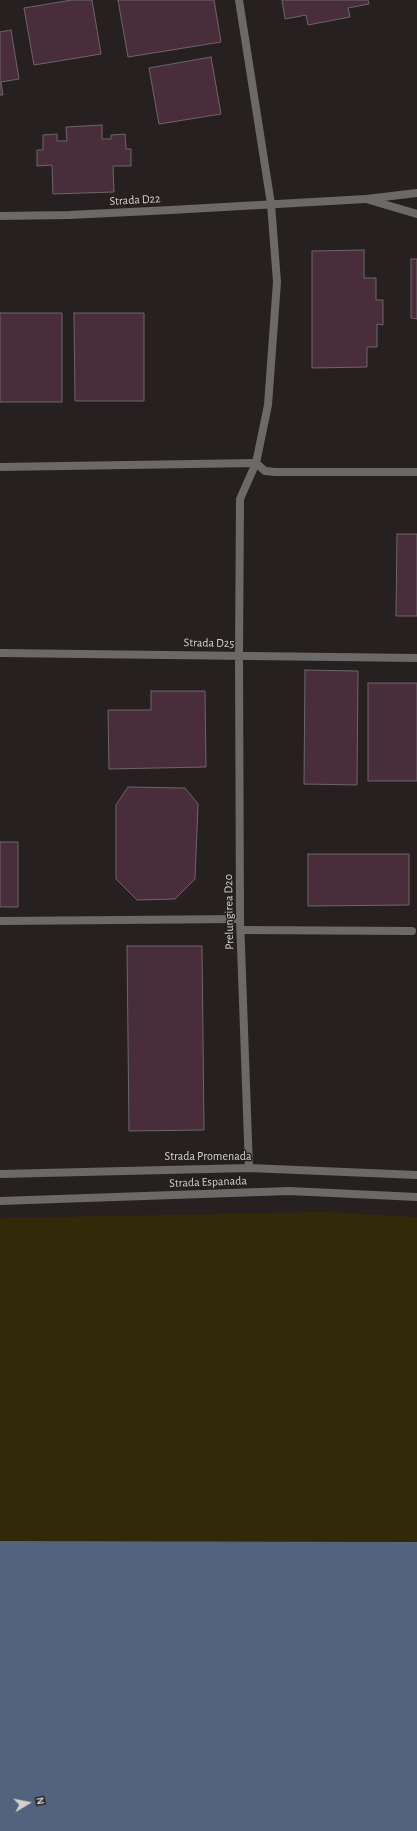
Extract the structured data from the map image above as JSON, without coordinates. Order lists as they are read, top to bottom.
{
  "streets": {
    "street": [
      "Strada D22",
      "Strada D25",
      "Prelungirea D20",
      "Strada Promenada",
      "Strada Espanada"
    ]
  },
  "crossings": [
    ["Strada D22", "Prelungirea D20"],
    ["Strada D25", "Prelungirea D20"],
    ["Prelungirea D20", "Strada Promenada"]
  ],
  "north": "right"
}
